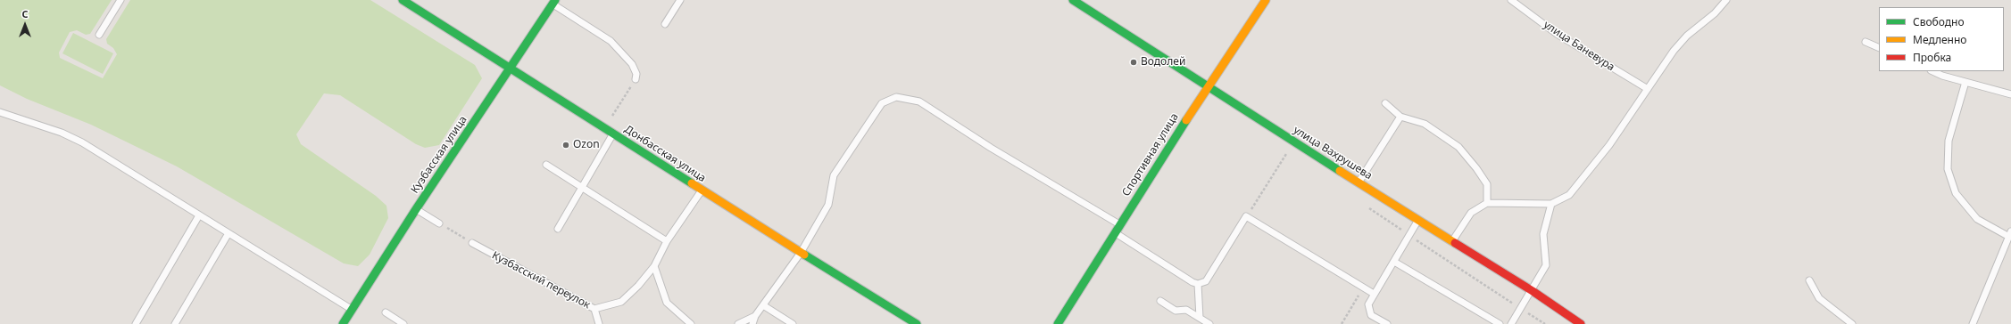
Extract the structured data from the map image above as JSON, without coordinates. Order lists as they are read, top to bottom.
{
  "streets": {
    "street": [
      "улица Вахрушева",
      "Донбасская улица",
      "Кузбасская улица",
      "Спортивная улица"
    ],
    "lane": ["улица Баневура", "Кузбасский переулок"]
  },
  "crossings": [
    ["улица Вахрушева", "Спортивная улица"],
    ["Донбасская улица", "Кузбасская улица"],
    ["Донбасская улица", "Кузбасский переулок"]
  ],
  "places": ["Водолей", "Ozon"],
  "legend": ["Свободно", "Медленно", "Пробка"],
  "north": "top"
}
